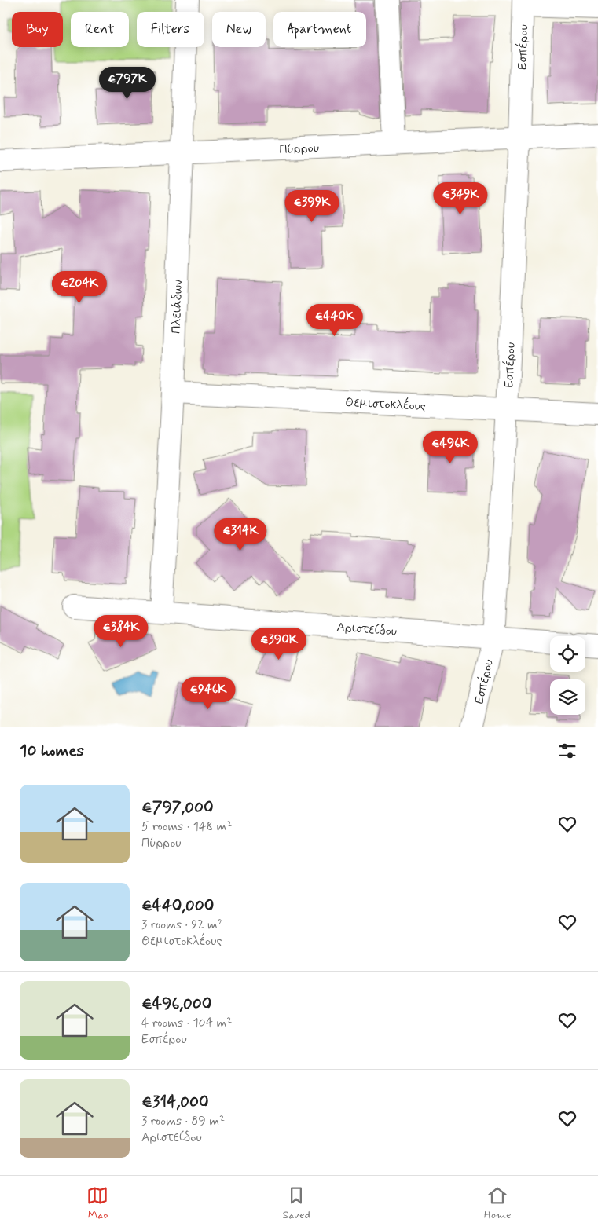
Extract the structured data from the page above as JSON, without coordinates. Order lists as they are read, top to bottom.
{
  "streets": {
    "street": [
      "Εσπέρου",
      "Πύρρου",
      "Πλειάδων",
      "Θεμιστοκλέους",
      "Αριστείδου"
    ]
  },
  "crossings": [
    ["Εσπέρου", "Πύρρου"],
    ["Εσπέρου", "Θεμιστοκλέους"],
    ["Εσπέρου", "Αριστείδου"],
    ["Πύρρου", "Πλειάδων"],
    ["Πλειάδων", "Θεμιστοκλέους"],
    ["Πλειάδων", "Αριστείδου"]
  ],
  "page": {
    "chip": [
      "Buy",
      "Rent",
      "Filters",
      "New",
      "Apartment"
    ],
    "price": [
      "€797K",
      "€349K",
      "€399K",
      "€204K",
      "€440K",
      "€496K",
      "€314K",
      "€384K",
      "€390K",
      "€946K"
    ],
    "heading": "10 homes",
    "list": [
      {
        "name": "€797,000",
        "note": "5 rooms · 148 m² · Πύρρου"
      },
      {
        "name": "€440,000",
        "note": "3 rooms · 92 m² · Θεμιστοκλέους"
      },
      {
        "name": "€496,000",
        "note": "4 rooms · 104 m² · Εσπέρου"
      },
      {
        "name": "€314,000",
        "note": "3 rooms · 89 m² · Αριστείδου"
      }
    ],
    "tabs": ["Map", "Saved", "Home"]
  }
}
